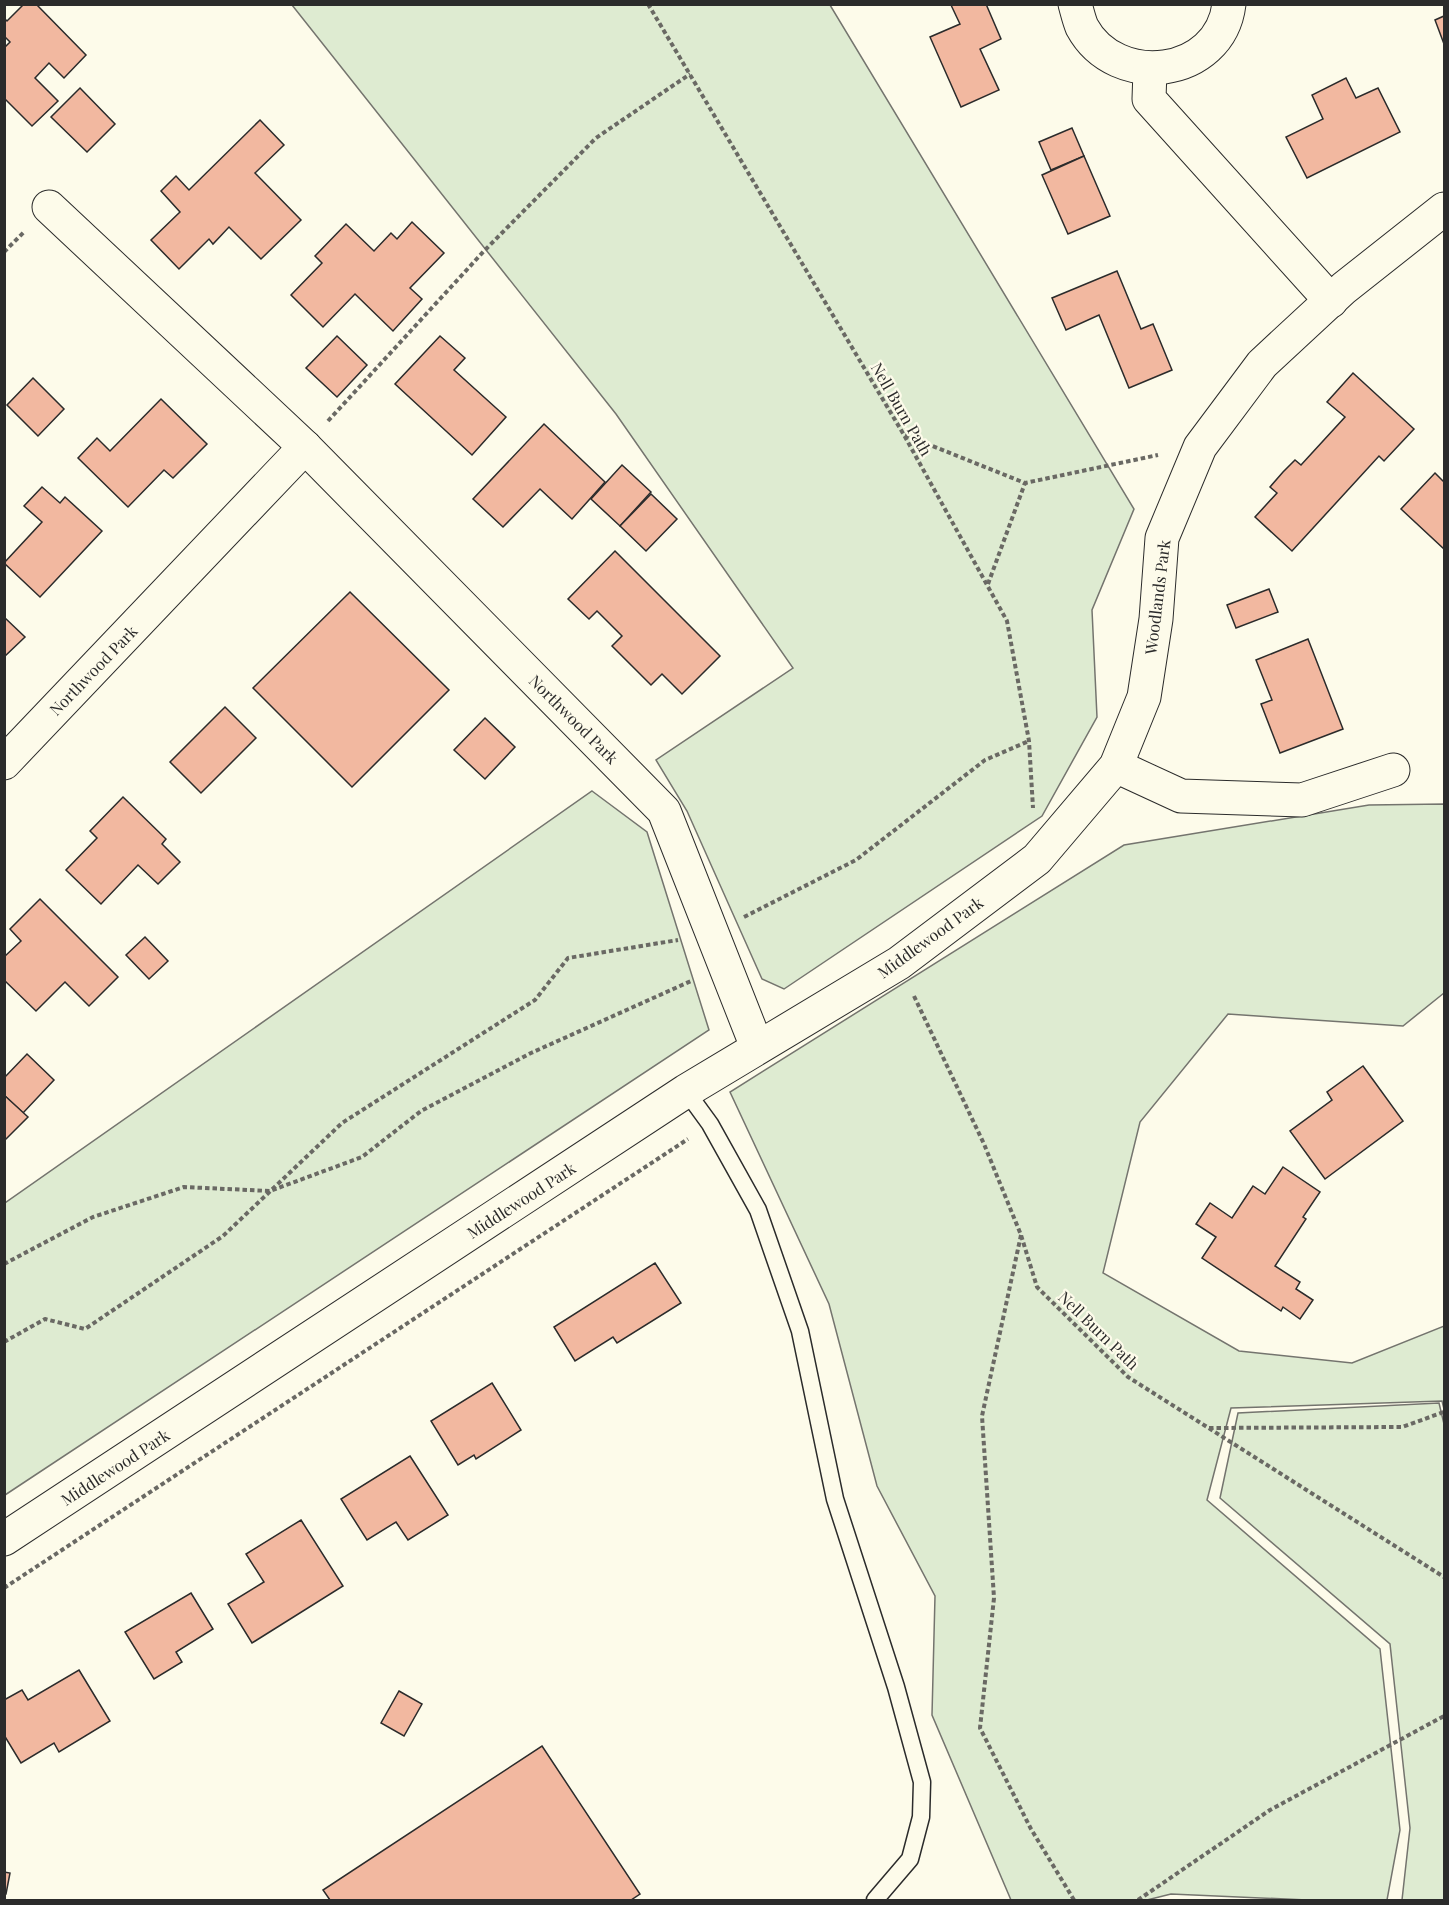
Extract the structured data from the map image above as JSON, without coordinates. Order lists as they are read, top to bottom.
{
  "streets": {
    "street": ["Woodlands Park", "Northwood Park", "Middlewood Park"],
    "path": ["Nell Burn Path"]
  },
  "crossings": [
    ["Nell Burn Path", "Woodlands Park"],
    ["Nell Burn Path", "Middlewood Park"],
    ["Woodlands Park", "Middlewood Park"],
    ["Northwood Park", "Middlewood Park"]
  ]
}
